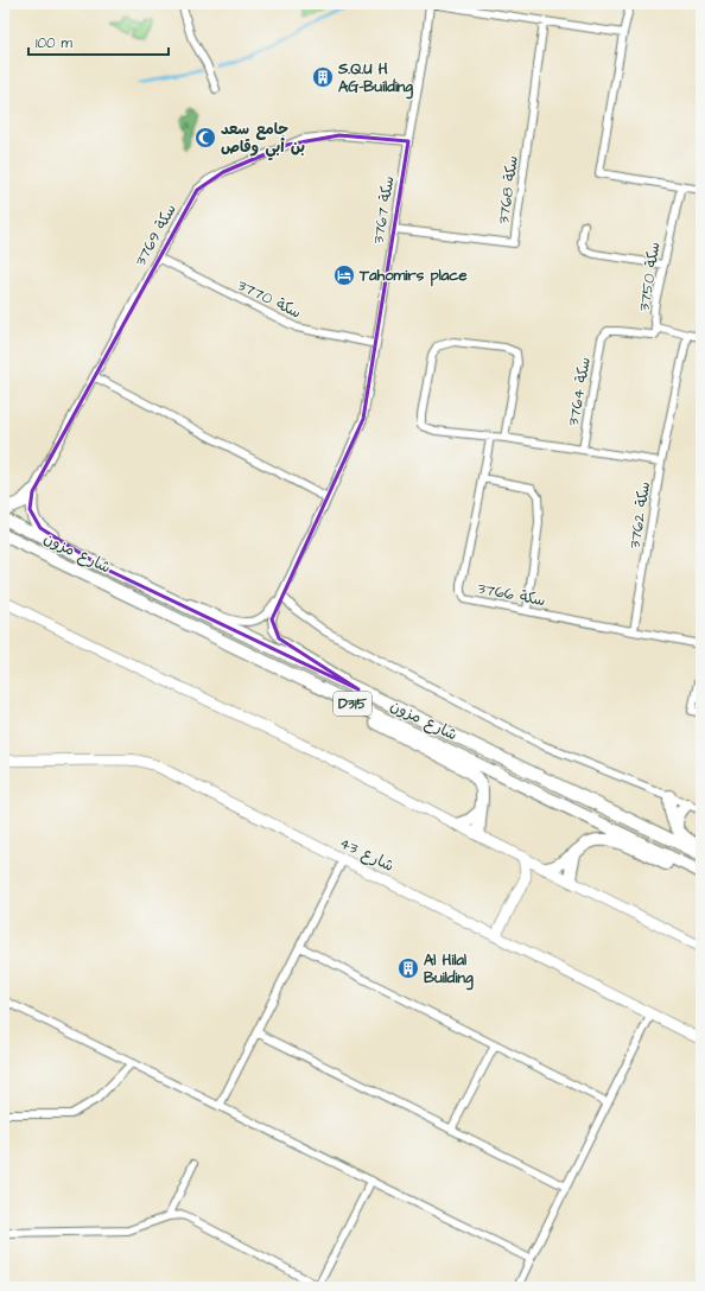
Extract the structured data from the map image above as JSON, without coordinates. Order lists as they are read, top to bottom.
{
  "streets": {
    "main road": ["شارع مزون", "D315"],
    "street": [
      "سكة 3768",
      "سكة 3767",
      "سكة 3769",
      "سكة 3750",
      "سكة 3770",
      "سكة 3764",
      "سكة 3762",
      "سكة 3766",
      "شارع 43"
    ]
  },
  "crossings": [
    ["سكة 3768", "سكة 3767"],
    ["سكة 3767", "سكة 3769"],
    ["سكة 3767", "سكة 3770"],
    ["سكة 3769", "سكة 3770"],
    ["سكة 3750", "سكة 3764"],
    ["سكة 3750", "سكة 3762"],
    ["سكة 3764", "سكة 3762"],
    ["سكة 3764", "سكة 3766"],
    ["سكة 3762", "سكة 3766"]
  ],
  "places": {
    "building": ["S.Q.U H AG-Building", "Al Hilal Building"],
    "mosque": ["جامع سعد بن أبي وقاص"],
    "hotel": ["Tahomirs place"]
  },
  "scale_bar": "100 m"
}
